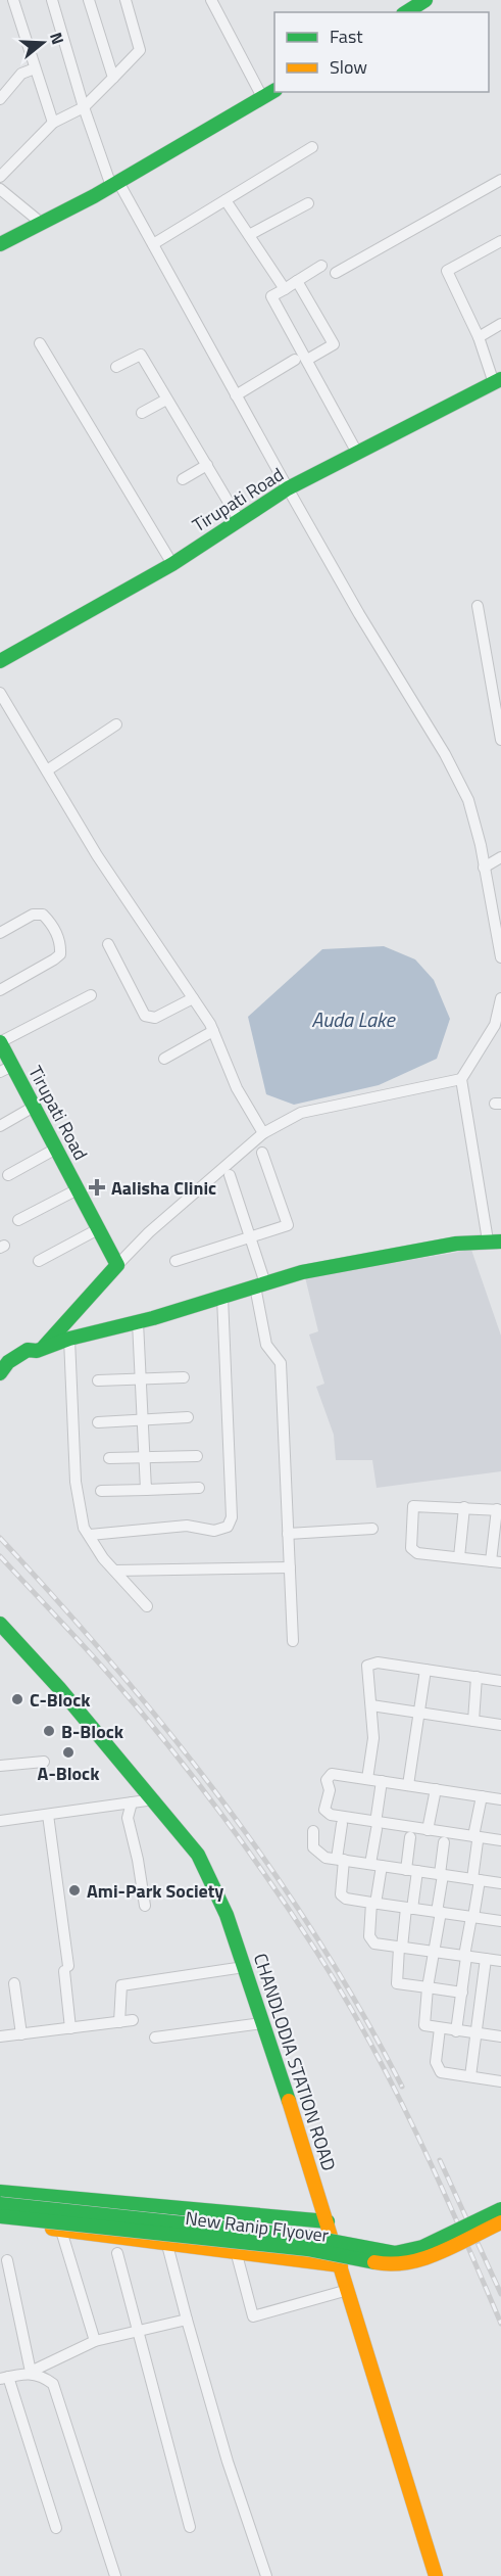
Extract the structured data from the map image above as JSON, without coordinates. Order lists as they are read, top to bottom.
{
  "streets": {
    "street": ["Tirupati Road", "CHANDLODIA STATION ROAD", "New Ranip Flyover"]
  },
  "water": ["Auda Lake"],
  "places": {
    "health": ["Aalisha Clinic"],
    "other": [
      "C-Block",
      "B-Block",
      "A-Block",
      "Ami-Park Society"
    ]
  },
  "legend": ["Fast", "Slow"],
  "north": "right"
}
